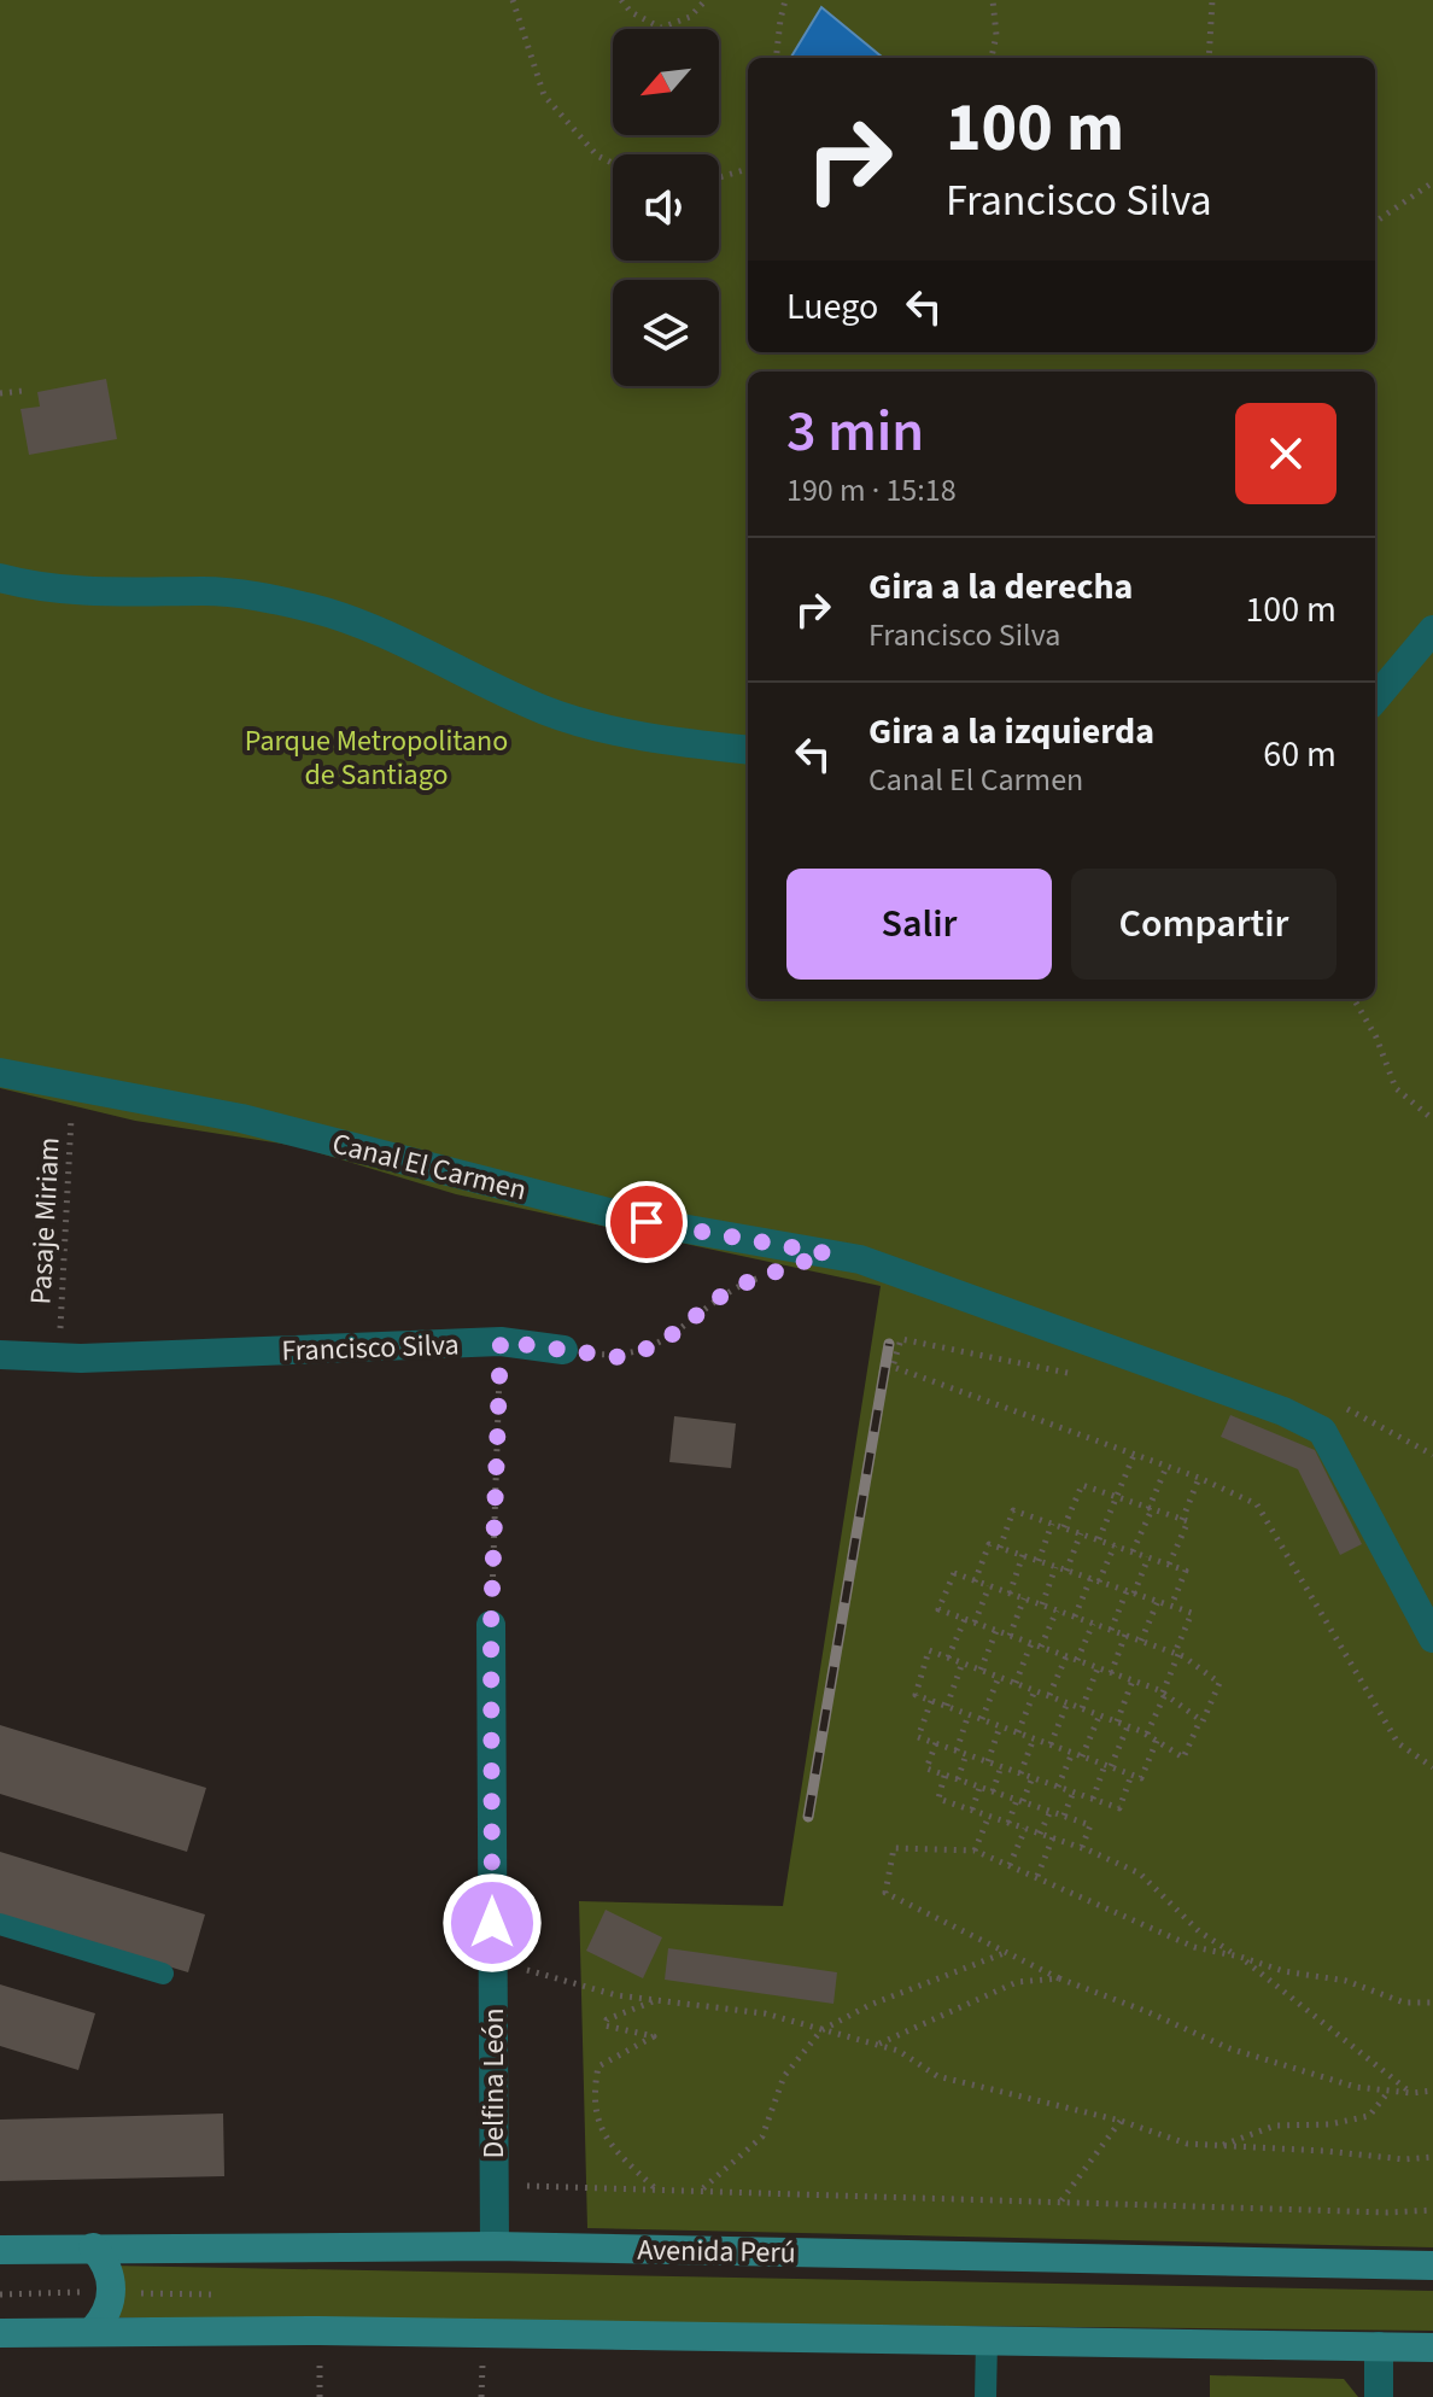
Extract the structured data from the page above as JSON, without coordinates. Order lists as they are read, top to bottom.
{
  "streets": {
    "main road": ["Avenida Perú"],
    "street": ["Canal El Carmen", "Francisco Silva", "Delfina León"],
    "path": ["Pasaje Miriam"]
  },
  "crossings": [
    ["Canal El Carmen", "Pasaje Miriam"],
    ["Pasaje Miriam", "Francisco Silva"],
    ["Delfina León", "Avenida Perú"]
  ],
  "parks": ["Parque Metropolitano de Santiago"],
  "north": "bottom left",
  "page": {
    "turn": ["100 m", "Francisco Silva"],
    "then": "Luego",
    "heading": ["3 min", "190 m · 15:18"],
    "list": [
      {
        "name": "Gira a la derecha",
        "note": "Francisco Silva",
        "value": "100 m"
      },
      {
        "name": "Gira a la izquierda",
        "note": "Canal El Carmen",
        "value": "60 m"
      }
    ],
    "buttons": ["Salir", "Compartir"]
  }
}
